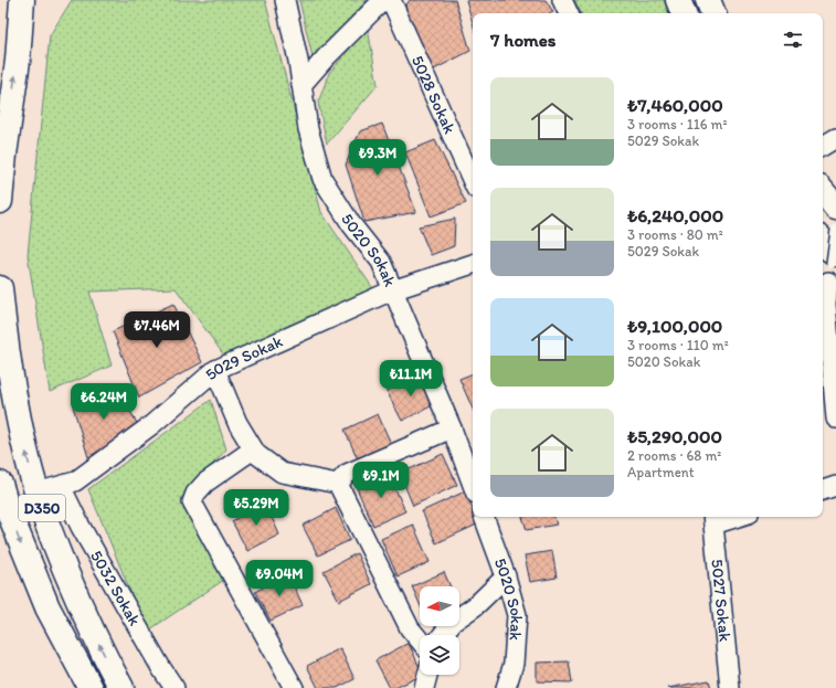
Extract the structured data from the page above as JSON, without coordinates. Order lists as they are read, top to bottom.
{
  "streets": {
    "highway": ["D350"],
    "street": [
      "5028 Sokak",
      "5020 Sokak",
      "5029 Sokak",
      "5032 Sokak",
      "5027 Sokak"
    ]
  },
  "crossings": [
    ["5020 Sokak", "5029 Sokak"],
    ["5029 Sokak", "D350"],
    ["5029 Sokak", "5032 Sokak"]
  ],
  "north": "left",
  "page": {
    "heading": "7 homes",
    "list": [
      {
        "name": "₺7,460,000",
        "note": "3 rooms · 116 m² · 5029 Sokak"
      },
      {
        "name": "₺6,240,000",
        "note": "3 rooms · 80 m² · 5029 Sokak"
      },
      {
        "name": "₺9,100,000",
        "note": "3 rooms · 110 m² · 5020 Sokak"
      },
      {
        "name": "₺5,290,000",
        "note": "2 rooms · 68 m² · Apartment"
      }
    ],
    "price": [
      "₺9.3M",
      "₺7.46M",
      "₺11.1M",
      "₺6.24M",
      "₺9.1M",
      "₺5.29M",
      "₺9.04M"
    ]
  }
}
